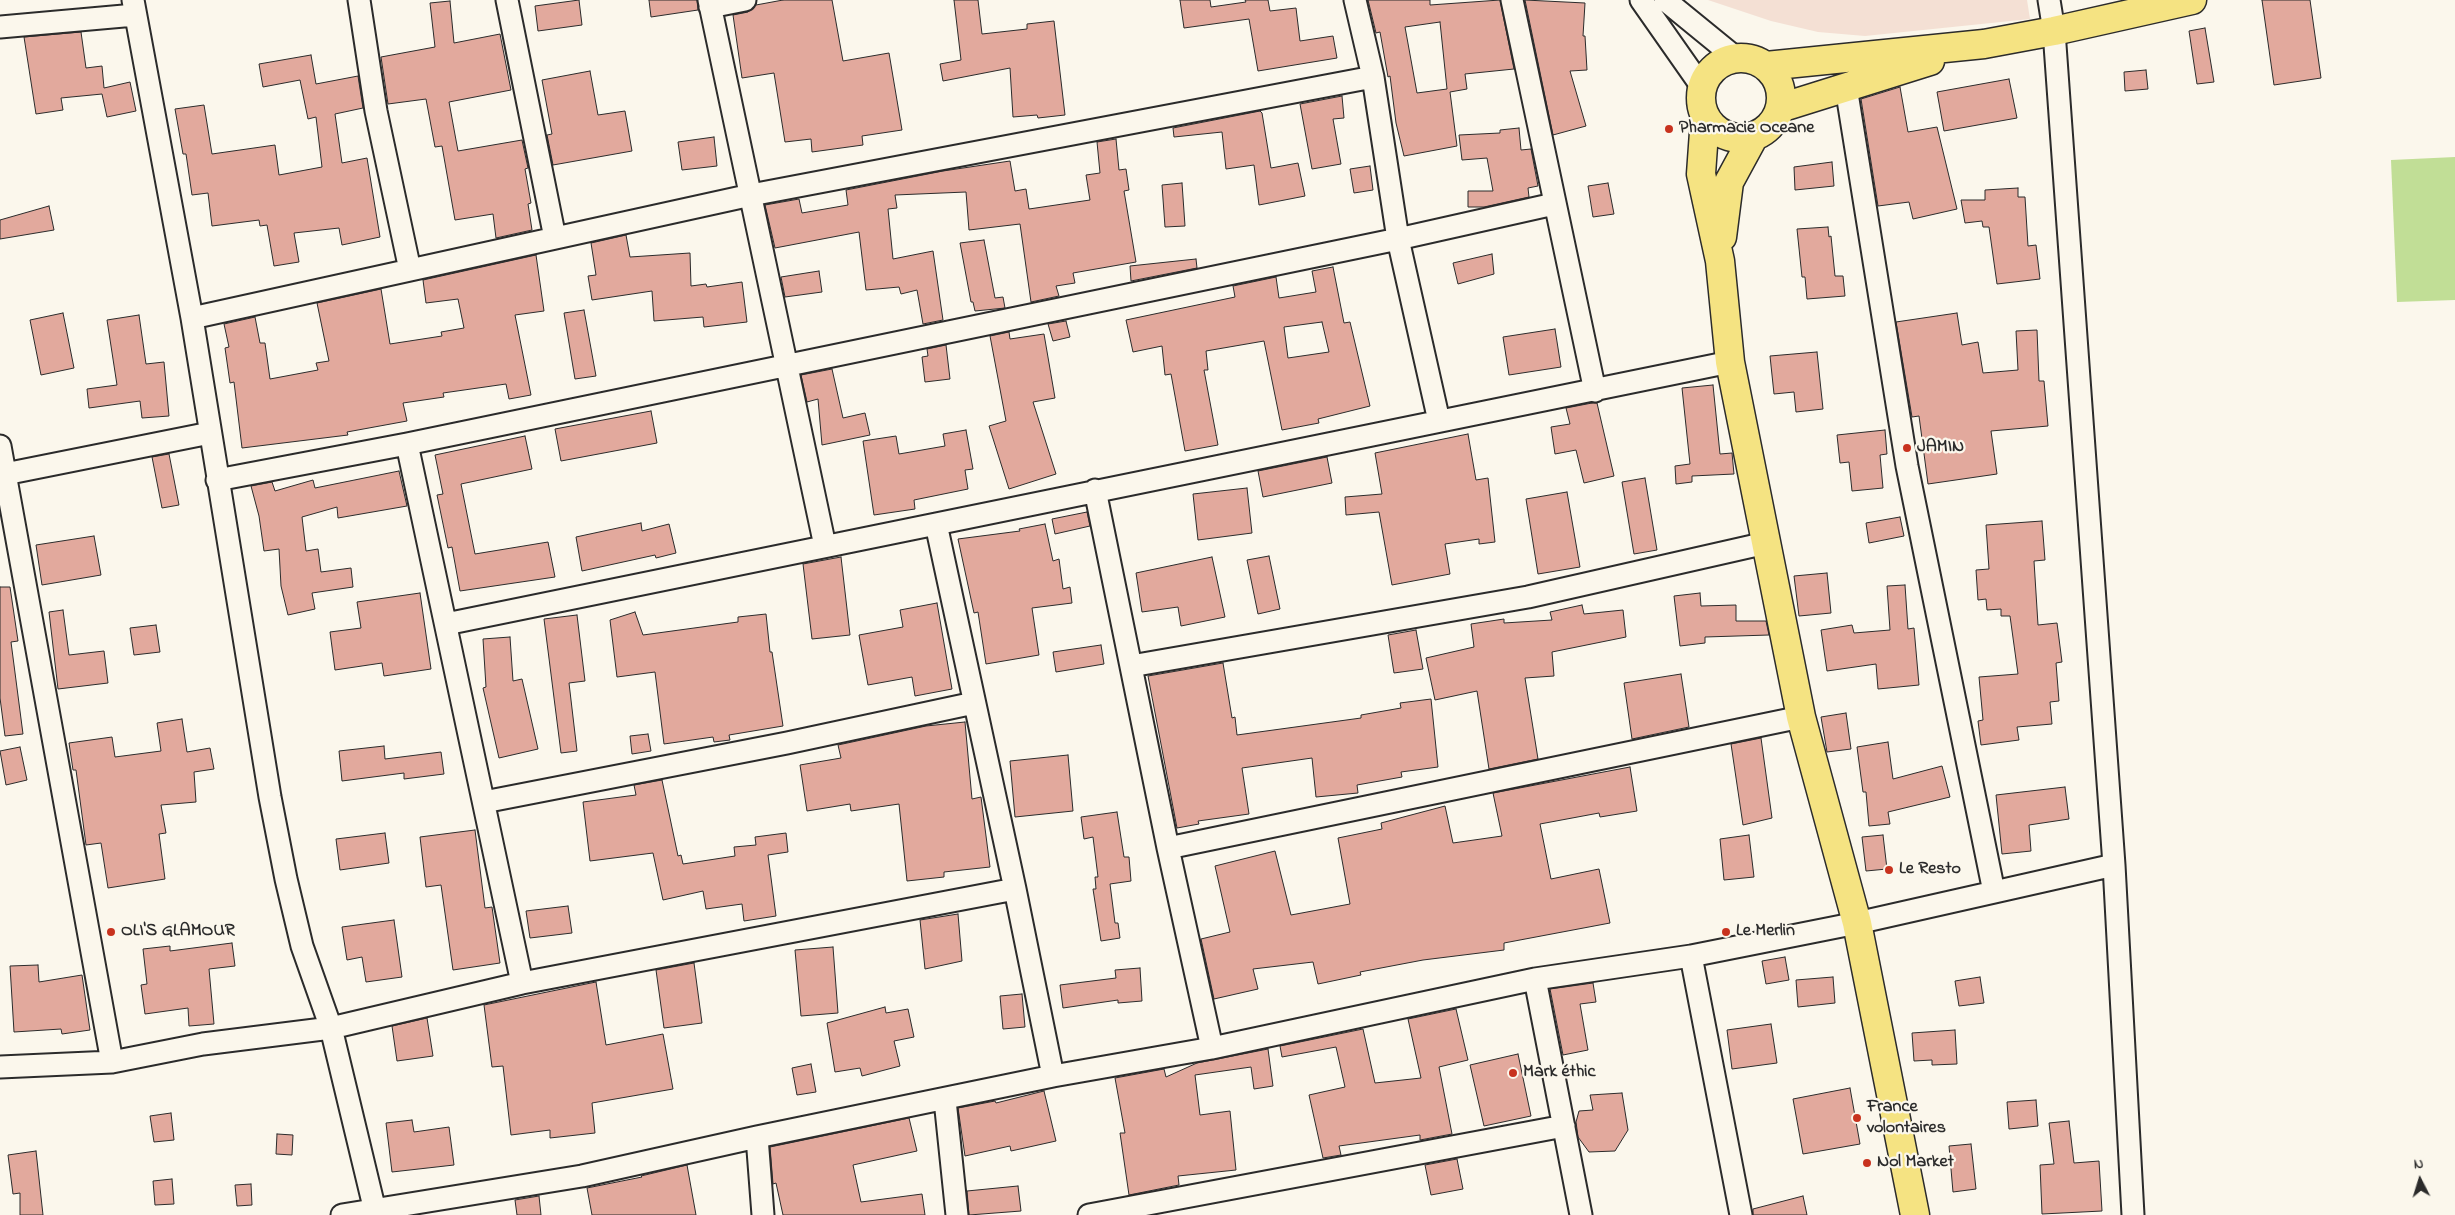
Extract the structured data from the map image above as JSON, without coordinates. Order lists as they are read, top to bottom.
{
  "places": [
    "Pharmacie Oceane",
    "JAMIN",
    "Le Resto",
    "OLI'S GLAMOUR",
    "Le Merlin",
    "Mark éthic",
    "France volontaires",
    "Nol Market"
  ],
  "north": "top"
}
